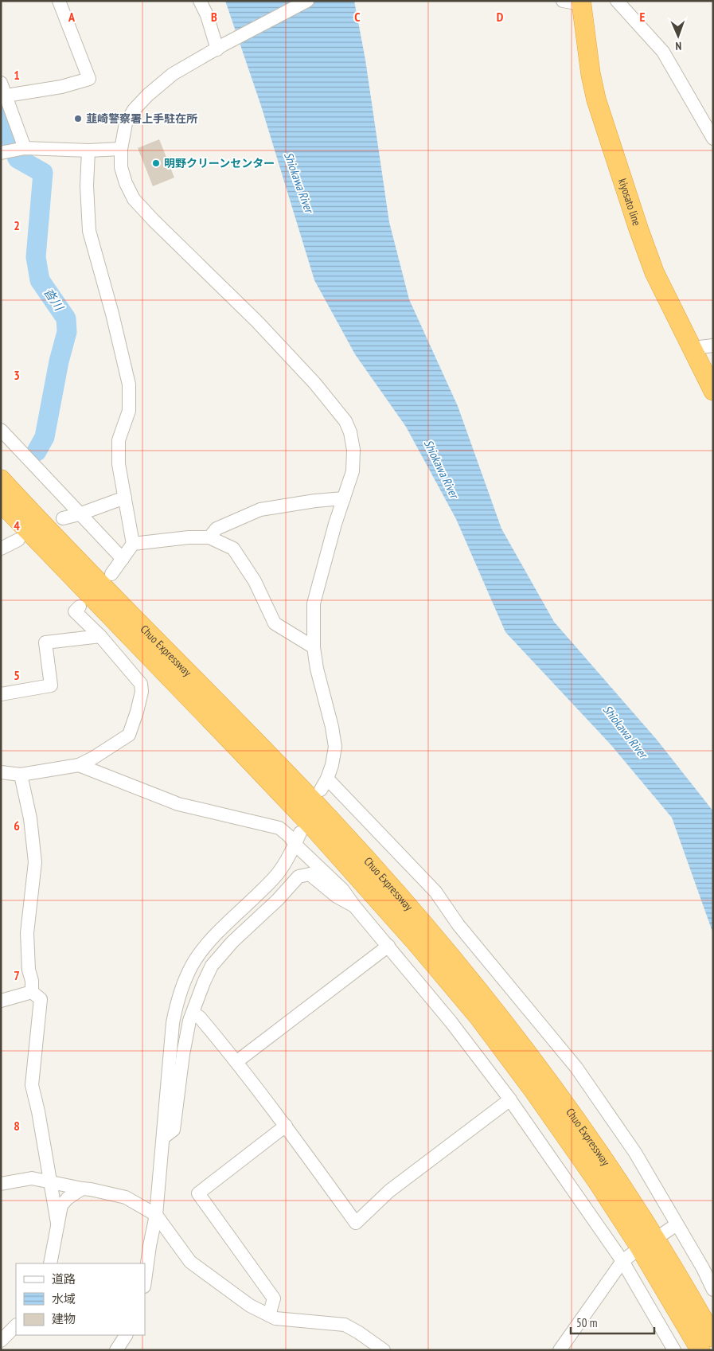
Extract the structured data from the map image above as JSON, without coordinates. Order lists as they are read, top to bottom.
{
  "streets": {
    "highway": ["kiyosato line", "Chuo Expressway"]
  },
  "water": ["Shiokawa River", "沓川"],
  "places": ["韮崎警察署上手駐在所", "明野クリーンセンター"],
  "legend": ["道路", "水域", "建物"],
  "scale_bar": "50 m",
  "north": "bottom",
  "grid": {
    "columns": [
      "A",
      "B",
      "C",
      "D",
      "E"
    ],
    "rows": [
      "1",
      "2",
      "3",
      "4",
      "5",
      "6",
      "7",
      "8"
    ]
  }
}
